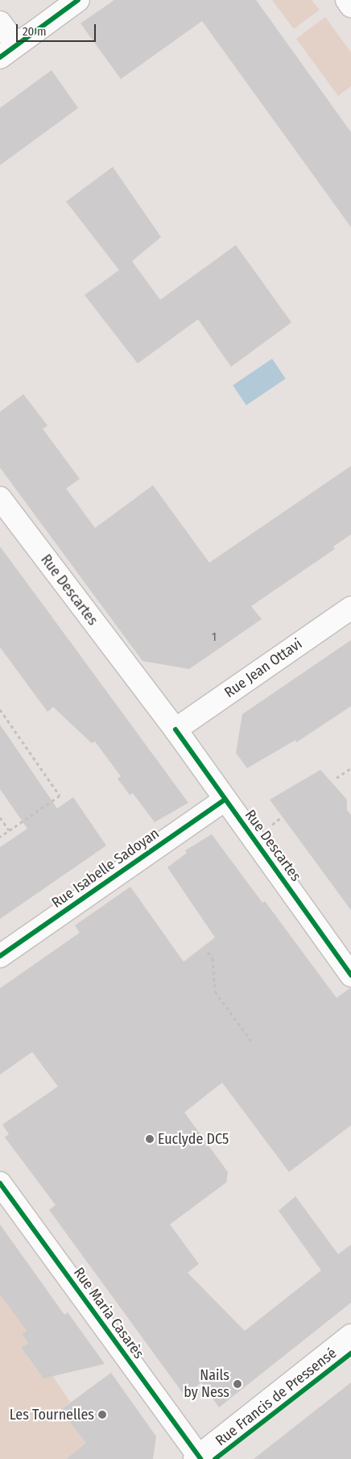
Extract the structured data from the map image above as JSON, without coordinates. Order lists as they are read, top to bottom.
{
  "streets": {
    "street": [
      "Rue Descartes",
      "Rue Jean Ottavi",
      "Rue Isabelle Sadoyan",
      "Rue Maria Casarès",
      "Rue Francis de Pressensé"
    ]
  },
  "crossings": [
    ["Rue Descartes", "Rue Jean Ottavi"],
    ["Rue Descartes", "Rue Isabelle Sadoyan"],
    ["Rue Maria Casarès", "Rue Francis de Pressensé"]
  ],
  "places": ["Euclyde DC5", "Nails by Ness", "Les Tournelles"],
  "house_numbers": ["1"],
  "scale_bar": "20 m"
}
